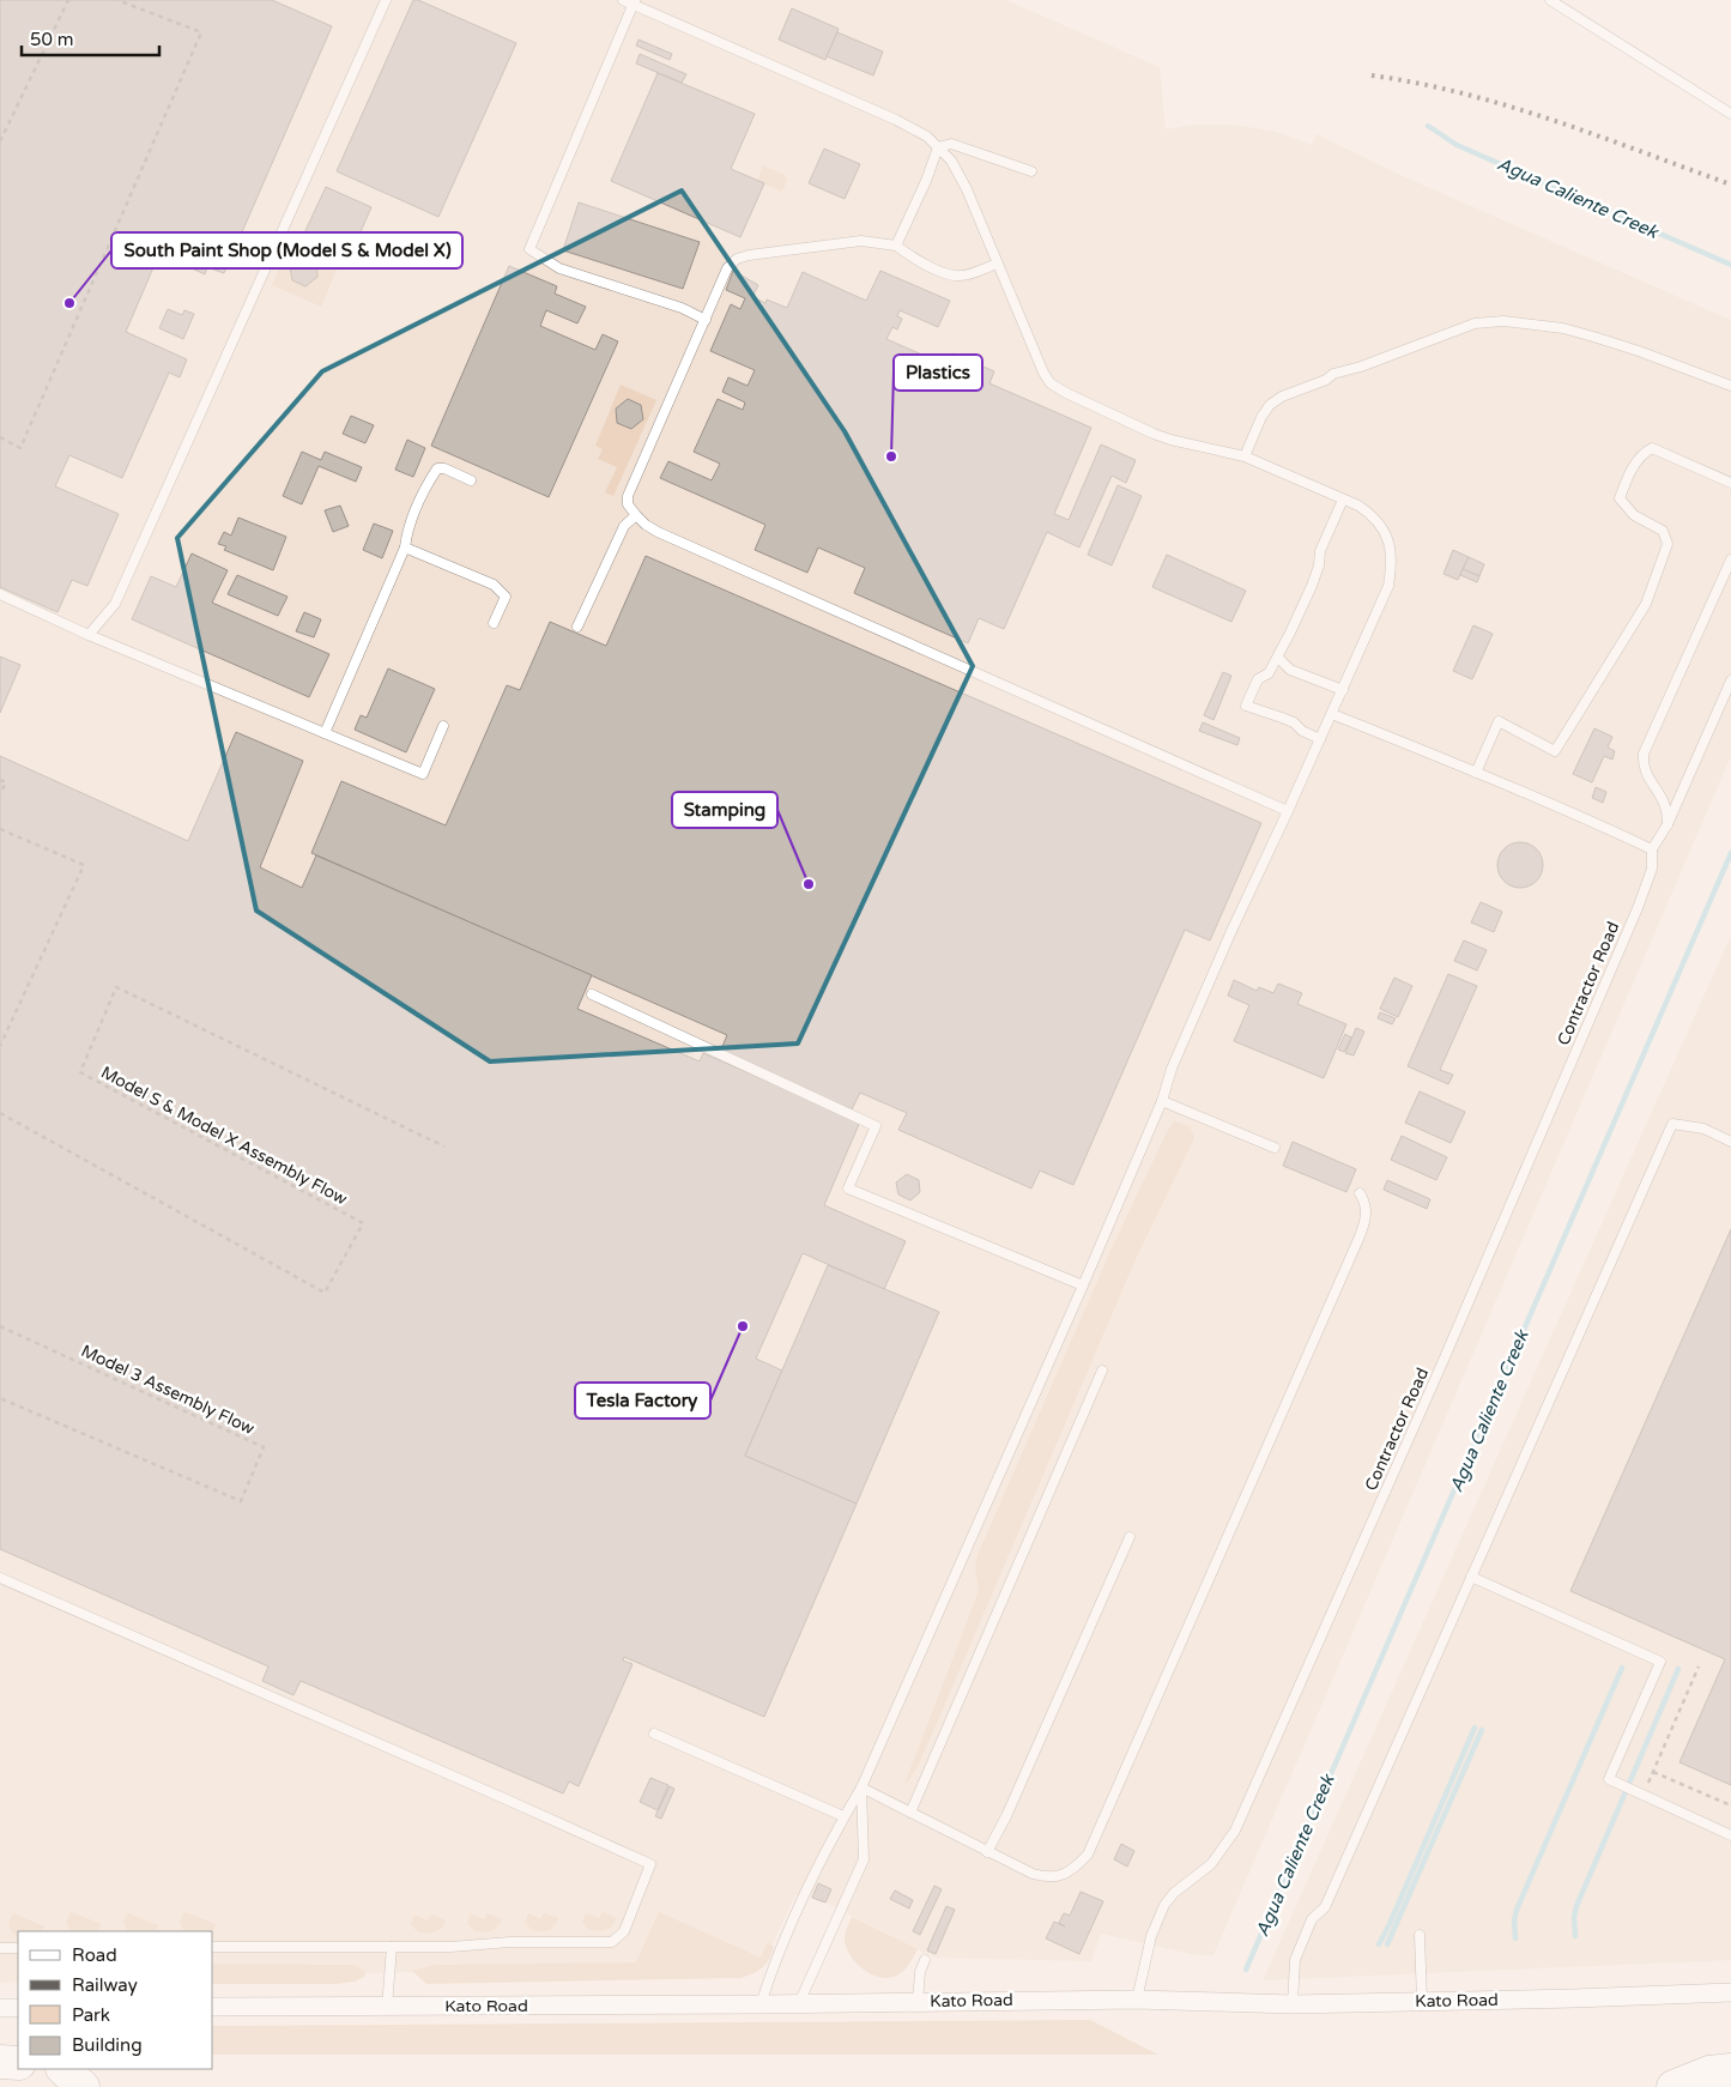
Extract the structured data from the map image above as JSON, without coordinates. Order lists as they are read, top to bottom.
{
  "streets": {
    "street": ["Kato Road"],
    "lane": ["Contractor Road"],
    "path": ["Model S & Model X Assembly Flow", "Model 3 Assembly Flow"]
  },
  "crossings": [
    ["Contractor Road", "Kato Road"]
  ],
  "water": ["Agua Caliente Creek"],
  "places": [
    "South Paint Shop (Model S & Model X)",
    "Plastics",
    "Stamping",
    "Tesla Factory"
  ],
  "legend": [
    "Road",
    "Railway",
    "Park",
    "Building"
  ],
  "scale_bar": "50 m"
}
